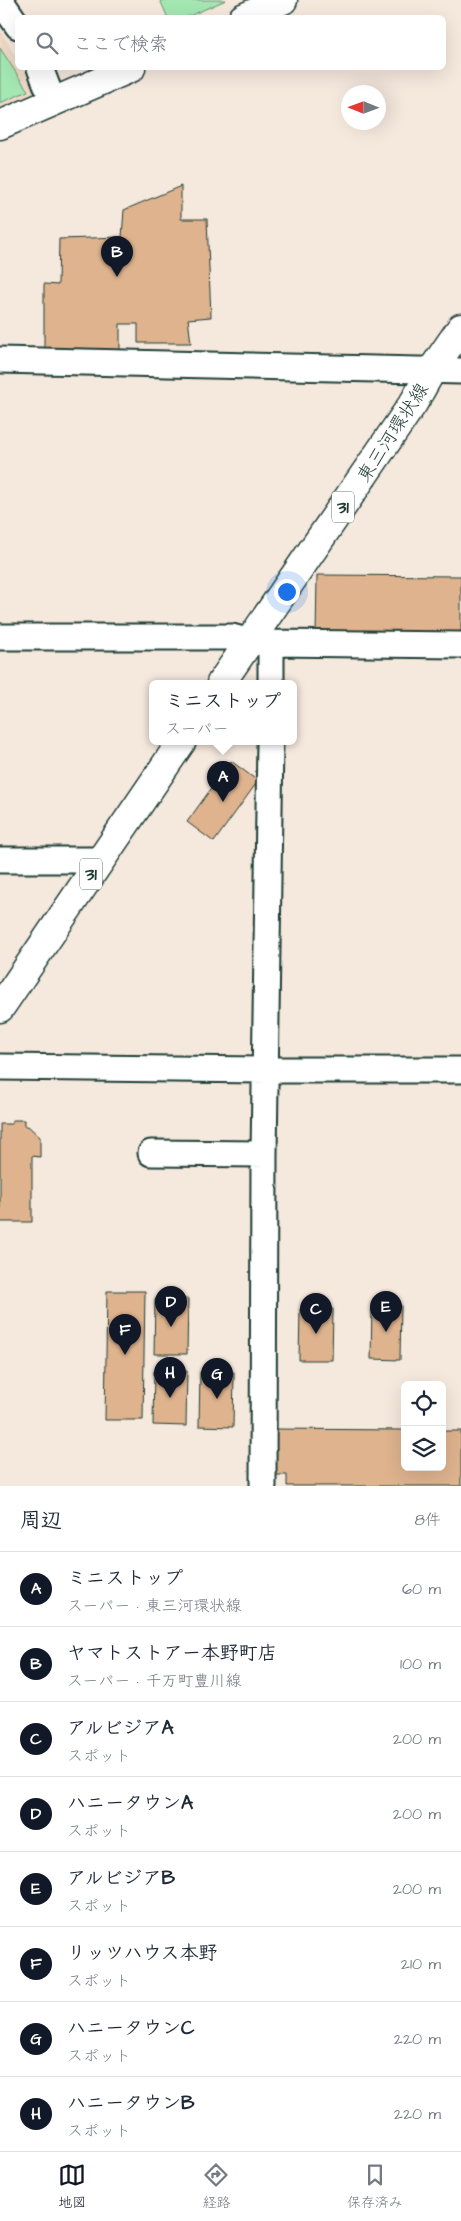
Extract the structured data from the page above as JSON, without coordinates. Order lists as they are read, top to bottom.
{
  "streets": {
    "main road": ["東三河環状線", "31"]
  },
  "north": "left",
  "page": {
    "search": "ここで検索",
    "pins": [
      "B",
      "A",
      "D",
      "E",
      "C",
      "F",
      "H",
      "G"
    ],
    "popup": ["ミニストップ", "スーパー"],
    "heading": ["周辺", "8件"],
    "list": [
      {
        "mark": "A",
        "name": "ミニストップ",
        "note": "スーパー · 東三河環状線",
        "value": "60 m"
      },
      {
        "mark": "B",
        "name": "ヤマトストアー本野町店",
        "note": "スーパー · 千万町豊川線",
        "value": "100 m"
      },
      {
        "mark": "C",
        "name": "アルビジアA",
        "note": "スポット",
        "value": "200 m"
      },
      {
        "mark": "D",
        "name": "ハニータウンA",
        "note": "スポット",
        "value": "200 m"
      },
      {
        "mark": "E",
        "name": "アルビジアB",
        "note": "スポット",
        "value": "200 m"
      },
      {
        "mark": "F",
        "name": "リッツハウス本野",
        "note": "スポット",
        "value": "210 m"
      },
      {
        "mark": "G",
        "name": "ハニータウンC",
        "note": "スポット",
        "value": "220 m"
      },
      {
        "mark": "H",
        "name": "ハニータウンB",
        "note": "スポット",
        "value": "220 m"
      }
    ],
    "nav": ["地図", "経路", "保存済み"]
  }
}
